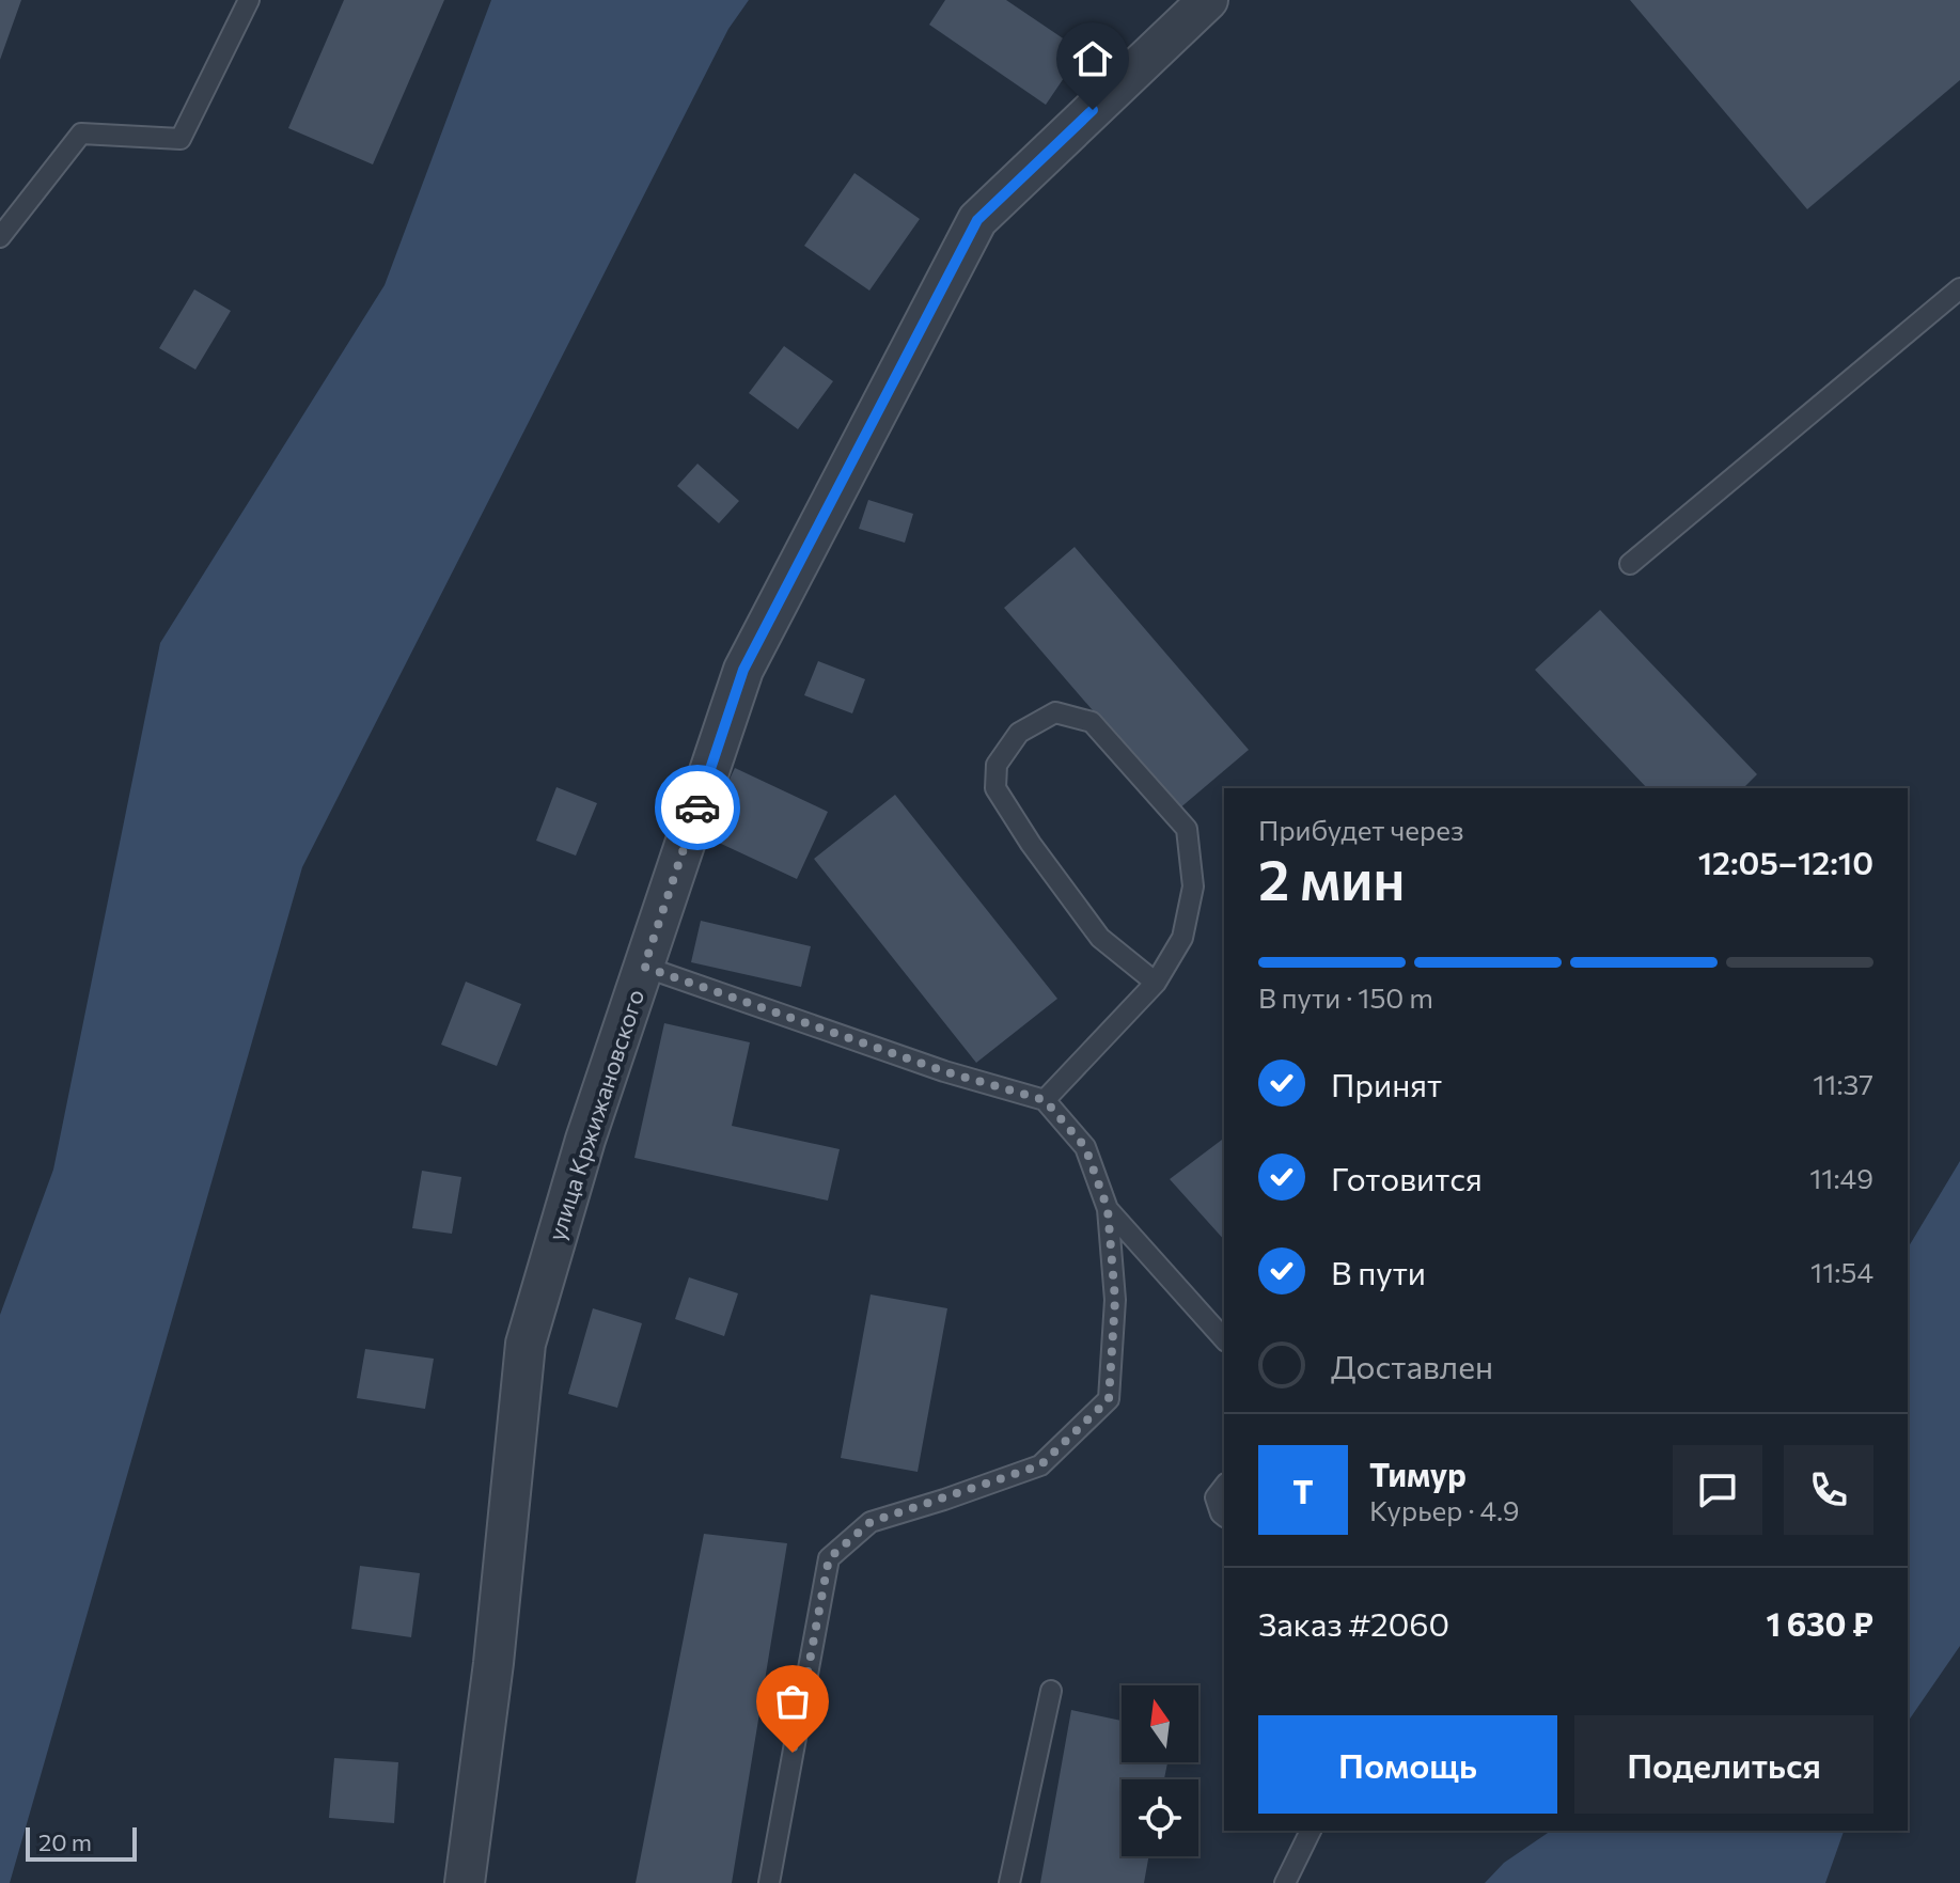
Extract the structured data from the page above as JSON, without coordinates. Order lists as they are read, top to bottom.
{
  "streets": {
    "street": ["улица Кржижановского"]
  },
  "scale_bar": "20 m",
  "north": "top",
  "page": {
    "heading": ["2 мин", "Прибудет через", "12:05–12:10"],
    "panel": [
      "Тимур",
      "Курьер · 4.9",
      "Заказ #2060",
      "1 630 ₽"
    ],
    "bar": "В пути · 150 m",
    "list": [
      ["Принят", "11:37"],
      ["Готовится", "11:49"],
      ["В пути", "11:54"],
      "Доставлен"
    ],
    "round": "Т",
    "buttons": ["Помощь", "Поделиться"],
    "scale": "20 m"
  }
}
